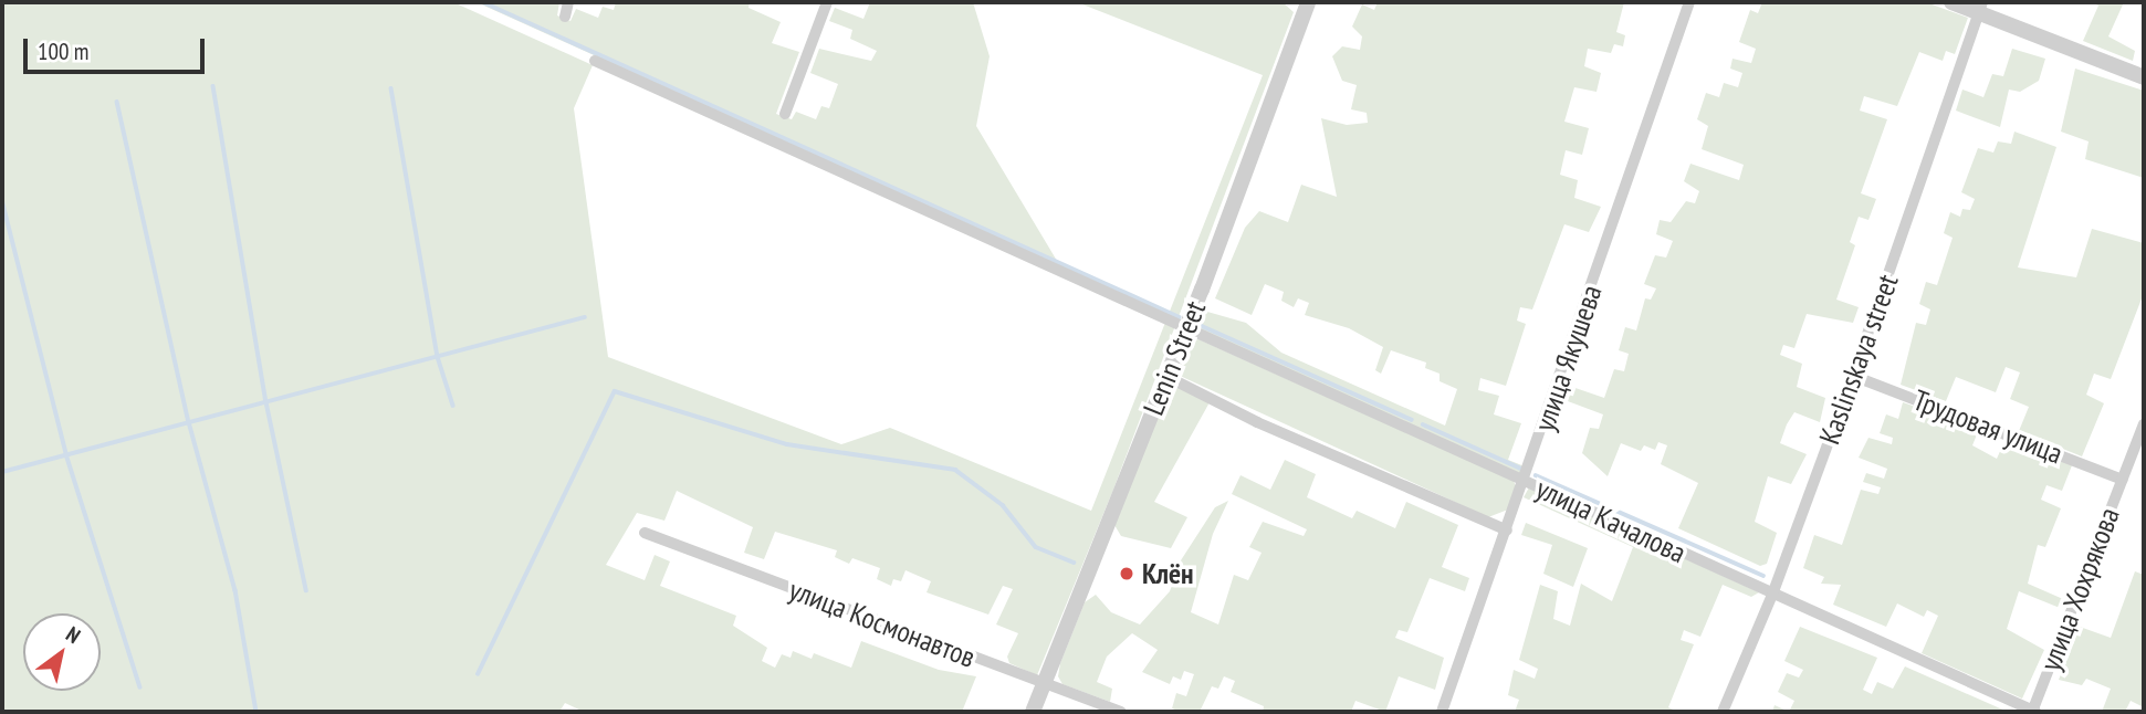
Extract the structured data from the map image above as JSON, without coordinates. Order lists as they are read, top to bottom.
{
  "streets": {
    "street": [
      "Lenin Street",
      "улица Якушева",
      "Kaslinskaya street",
      "Трудовая улица",
      "улица Качалова",
      "улица Хохрякова",
      "улица Космонавтов"
    ]
  },
  "crossings": [
    ["Lenin Street", "улица Качалова"],
    ["Lenin Street", "улица Космонавтов"],
    ["улица Якушева", "улица Качалова"],
    ["Kaslinskaya street", "Трудовая улица"],
    ["Kaslinskaya street", "улица Качалова"],
    ["Трудовая улица", "улица Хохрякова"],
    ["улица Качалова", "улица Хохрякова"]
  ],
  "places": ["Клён"],
  "scale_bar": "100 m",
  "north": "top right"
}
